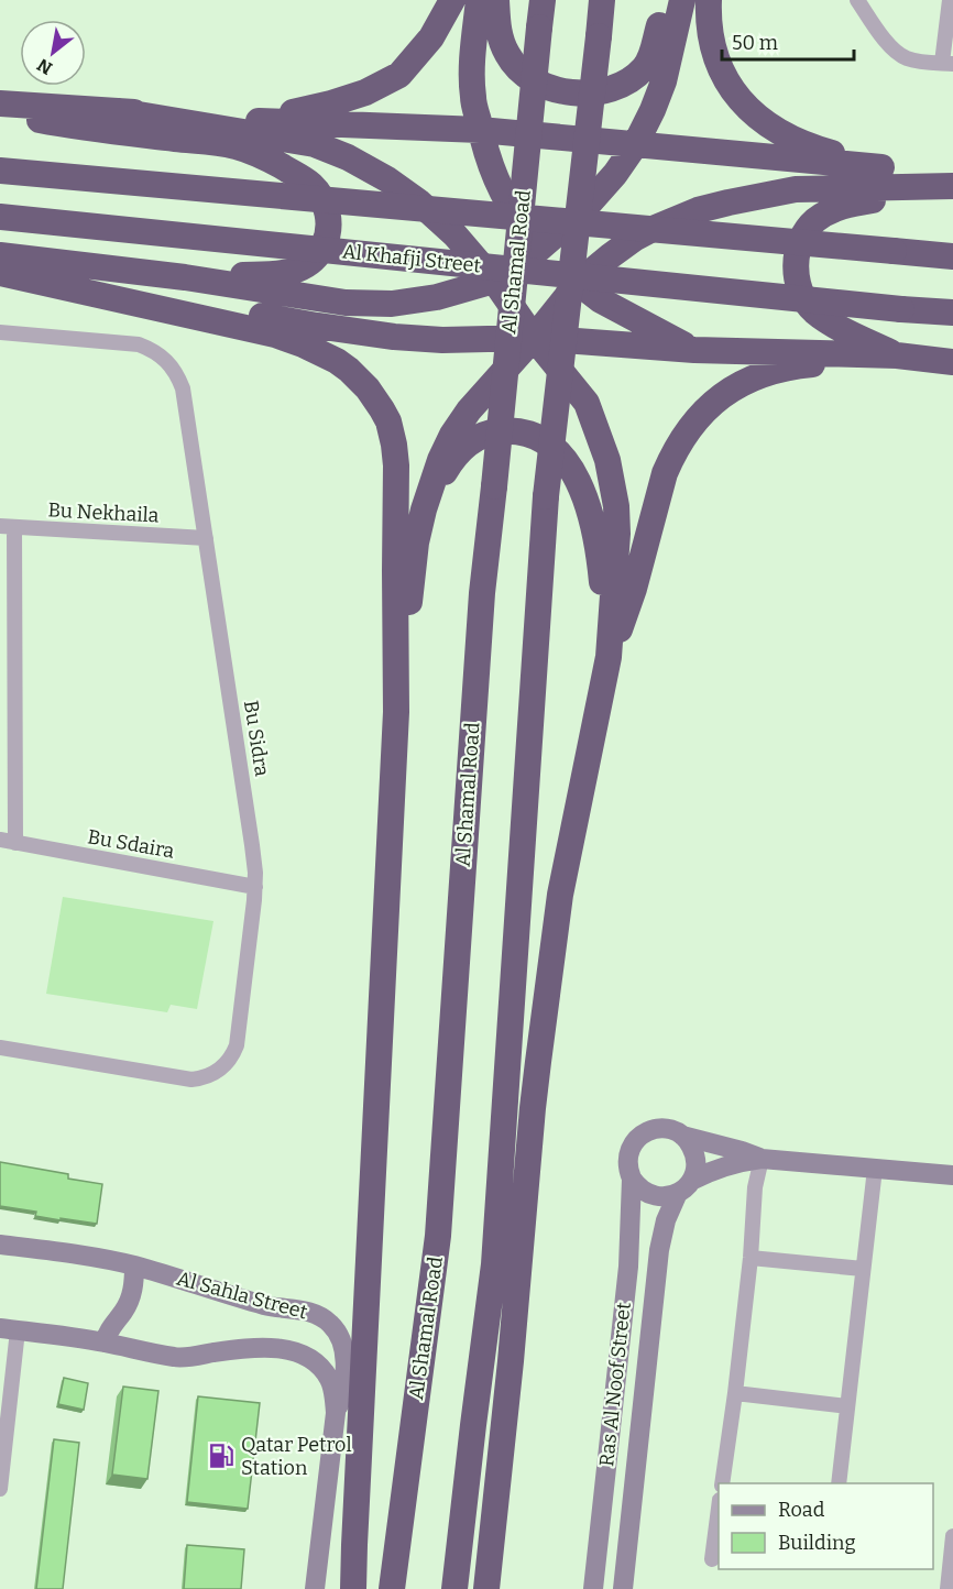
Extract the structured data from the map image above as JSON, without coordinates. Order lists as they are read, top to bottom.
{
  "streets": {
    "highway": ["Al Khafji Street", "Al Shamal Road"],
    "street": [
      "Bu Nekhaila",
      "Bu Sidra",
      "Bu Sdaira",
      "Al Sahla Street",
      "Ras Al Noof Street"
    ]
  },
  "crossings": [
    ["Bu Nekhaila", "Bu Sidra"],
    ["Bu Sidra", "Bu Sdaira"]
  ],
  "places": {
    "fuel station": ["Qatar Petrol Station"]
  },
  "legend": ["Road", "Building"],
  "scale_bar": "50 m",
  "north": "bottom left"
}
